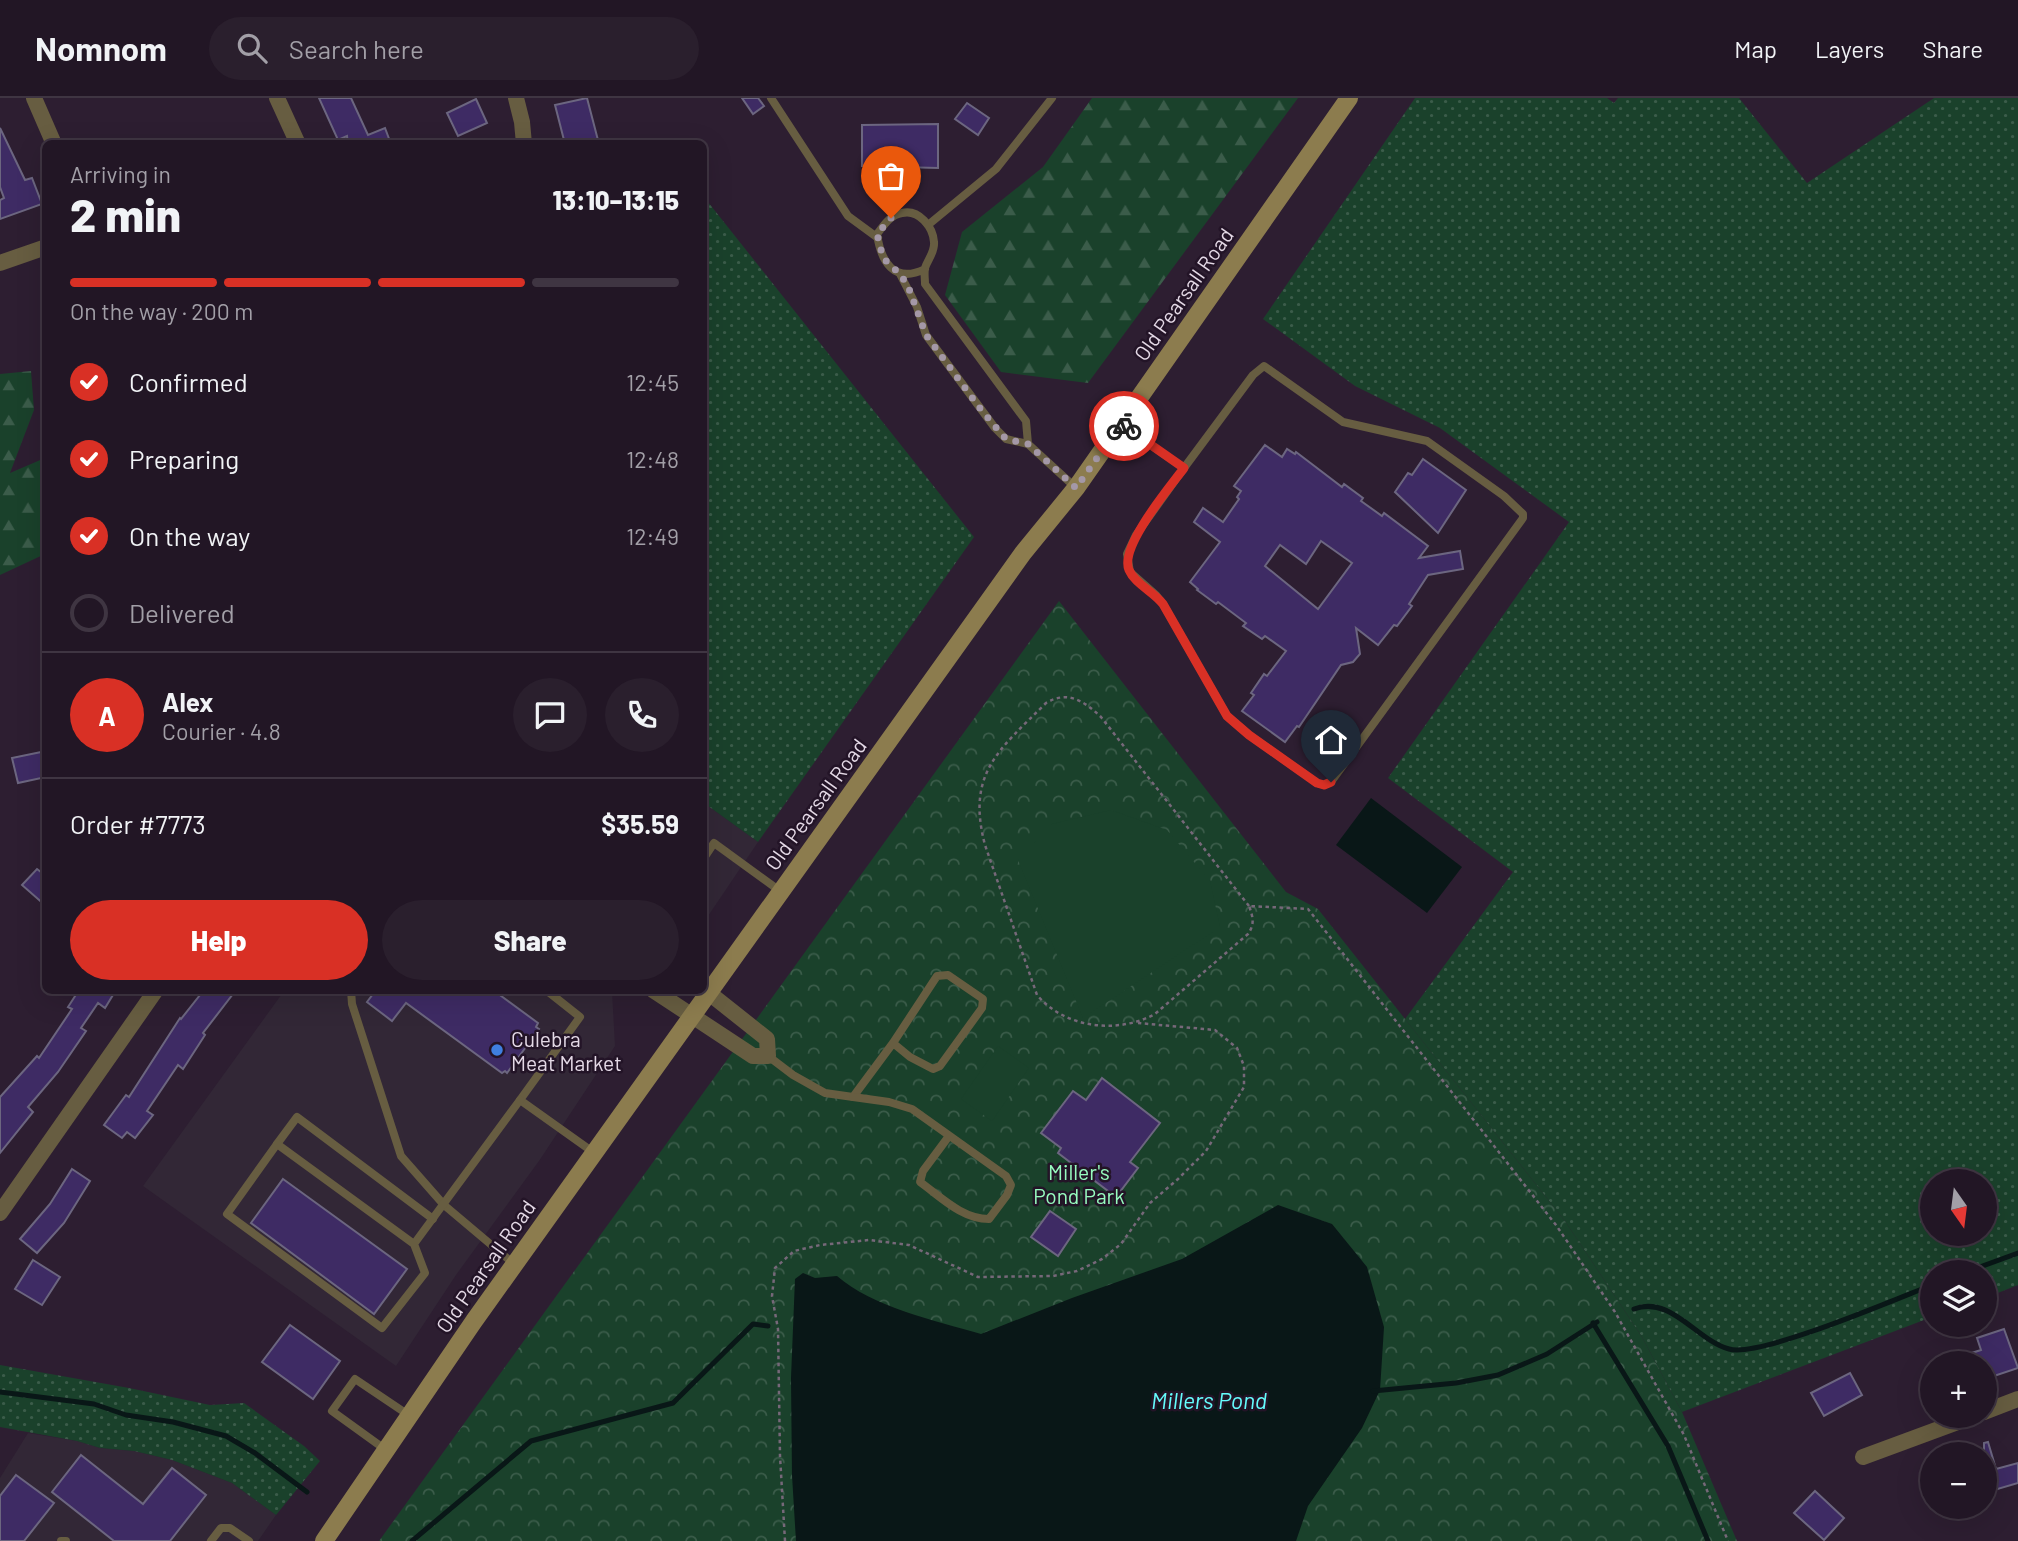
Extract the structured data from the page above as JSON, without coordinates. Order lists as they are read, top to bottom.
{
  "streets": {
    "main road": ["Old Pearsall Road"]
  },
  "water": ["Millers Pond"],
  "parks": ["Miller's Pond Park"],
  "places": ["Culebra Meat Market"],
  "north": "bottom",
  "page": {
    "header": "Nomnom",
    "search": "Search here",
    "nav": ["Map", "Layers", "Share"],
    "heading": ["2 min", "Arriving in", "13:10–13:15"],
    "panel": [
      "Alex",
      "Courier · 4.8",
      "Order #7773",
      "$35.59"
    ],
    "bar": "On the way · 200 m",
    "list": [
      ["Confirmed", "12:45"],
      ["Preparing", "12:48"],
      ["On the way", "12:49"],
      "Delivered"
    ],
    "round": "A",
    "buttons": ["Help", "Share"],
    "map_buttons": ["+", "−"]
  }
}
